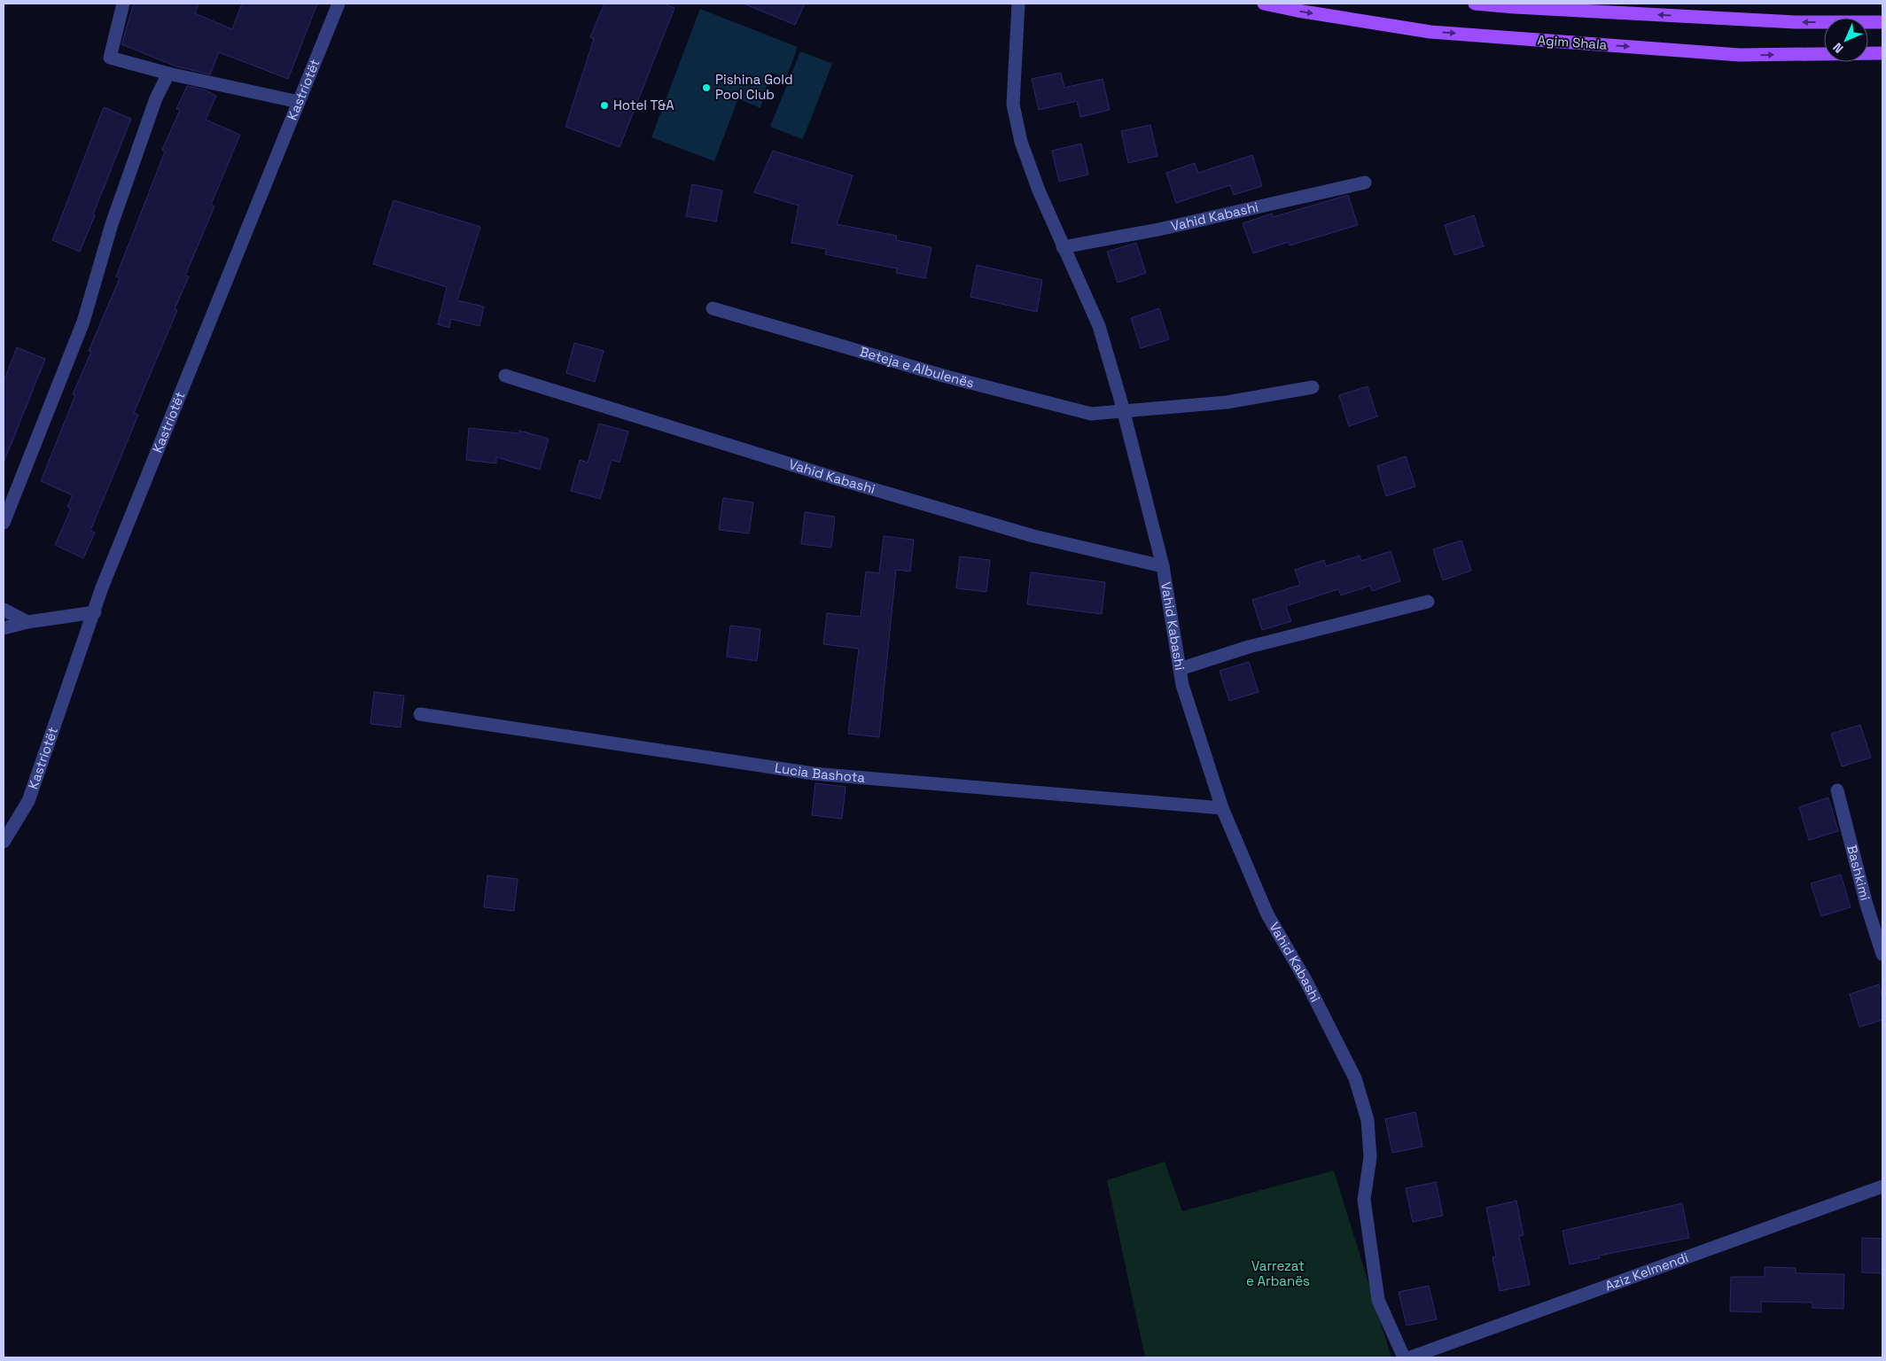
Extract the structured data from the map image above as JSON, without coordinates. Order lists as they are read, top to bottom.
{
  "streets": {
    "main road": ["Agim Shala"],
    "street": [
      "Kastriotët",
      "Vahid Kabashi",
      "Beteja e Albulenës",
      "Lucia Bashota",
      "Bashkimi",
      "Aziz Kelmendi"
    ]
  },
  "crossings": [
    ["Vahid Kabashi", "Beteja e Albulenës"],
    ["Vahid Kabashi", "Lucia Bashota"]
  ],
  "parks": ["Varrezat e Arbanës"],
  "places": ["Pishina Gold Pool Club", "Hotel T&A"],
  "north": "bottom left"
}
